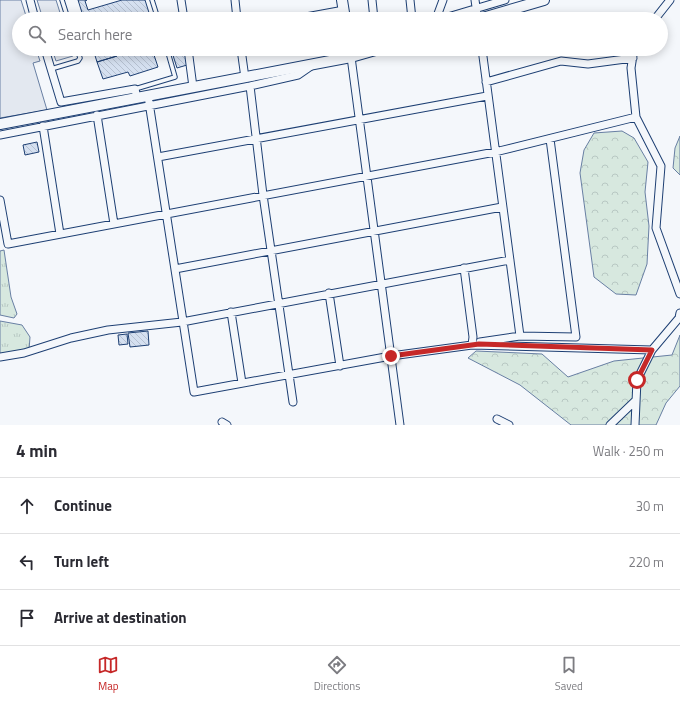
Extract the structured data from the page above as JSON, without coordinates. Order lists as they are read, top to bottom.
{
  "page": {
    "search": "Search here",
    "heading": ["4 min", "Walk · 250 m"],
    "list": [
      ["Continue", "30 m"],
      ["Turn left", "220 m"],
      "Arrive at destination"
    ],
    "nav": ["Map", "Directions", "Saved"]
  }
}
